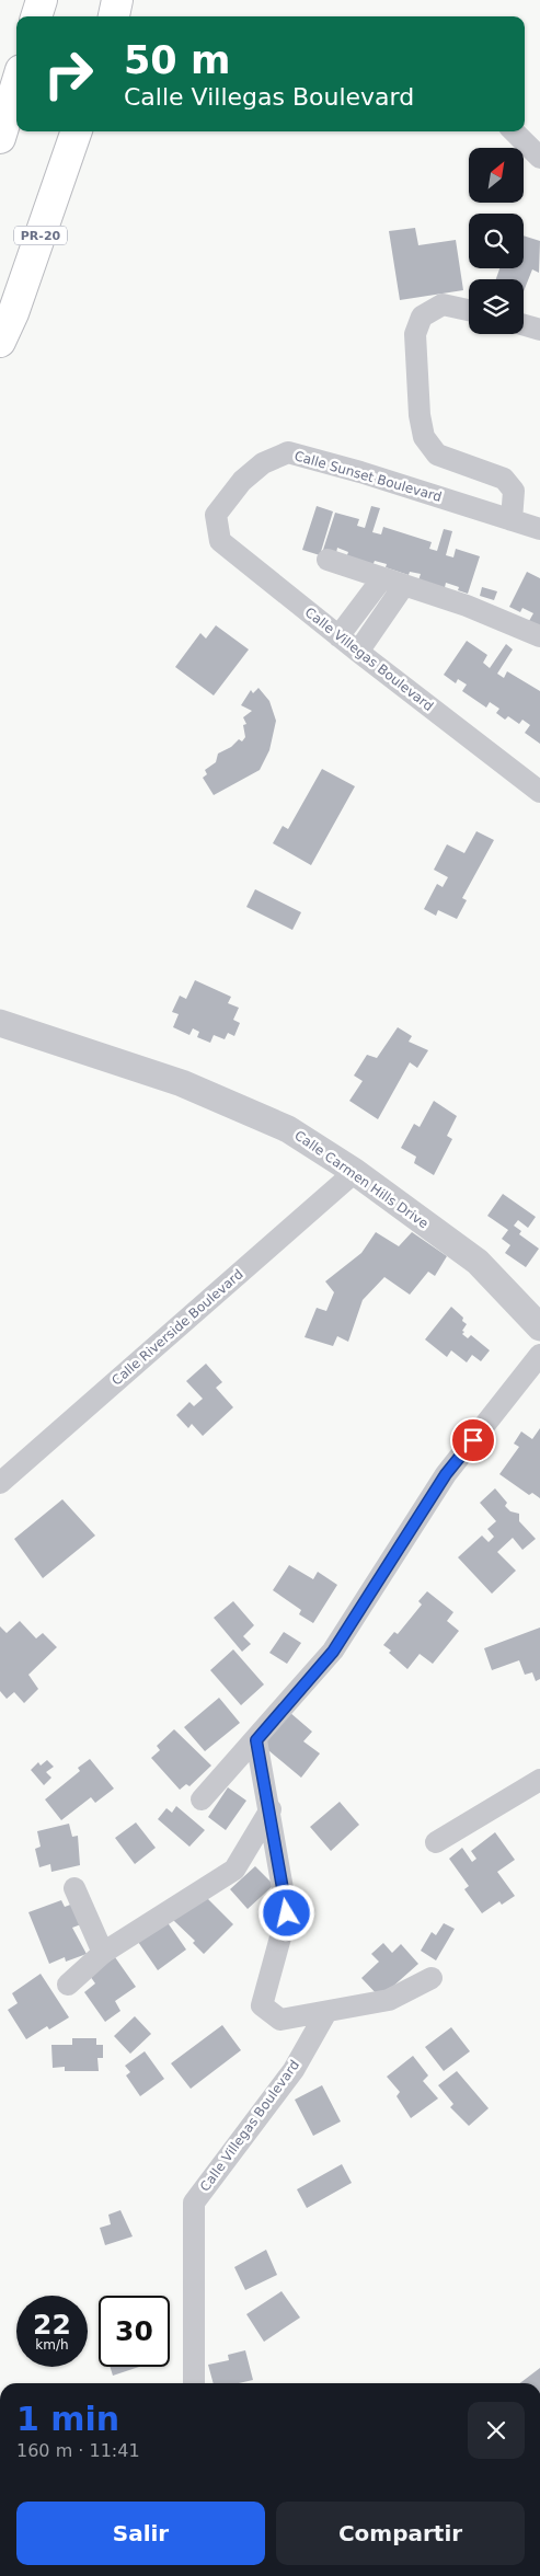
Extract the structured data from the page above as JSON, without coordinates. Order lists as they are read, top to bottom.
{
  "streets": {
    "highway": ["PR-20"],
    "street": [
      "Calle Sunset Boulevard",
      "Calle Villegas Boulevard",
      "Calle Carmen Hills Drive",
      "Calle Riverside Boulevard"
    ]
  },
  "crossings": [
    ["Calle Sunset Boulevard", "Calle Villegas Boulevard"],
    ["Calle Carmen Hills Drive", "Calle Riverside Boulevard"]
  ],
  "north": "top right",
  "page": {
    "turn": ["50 m", "Calle Villegas Boulevard"],
    "speed": "22 km/h",
    "limit": "30",
    "heading": ["1 min", "160 m · 11:41"],
    "buttons": ["Salir", "Compartir"]
  }
}
